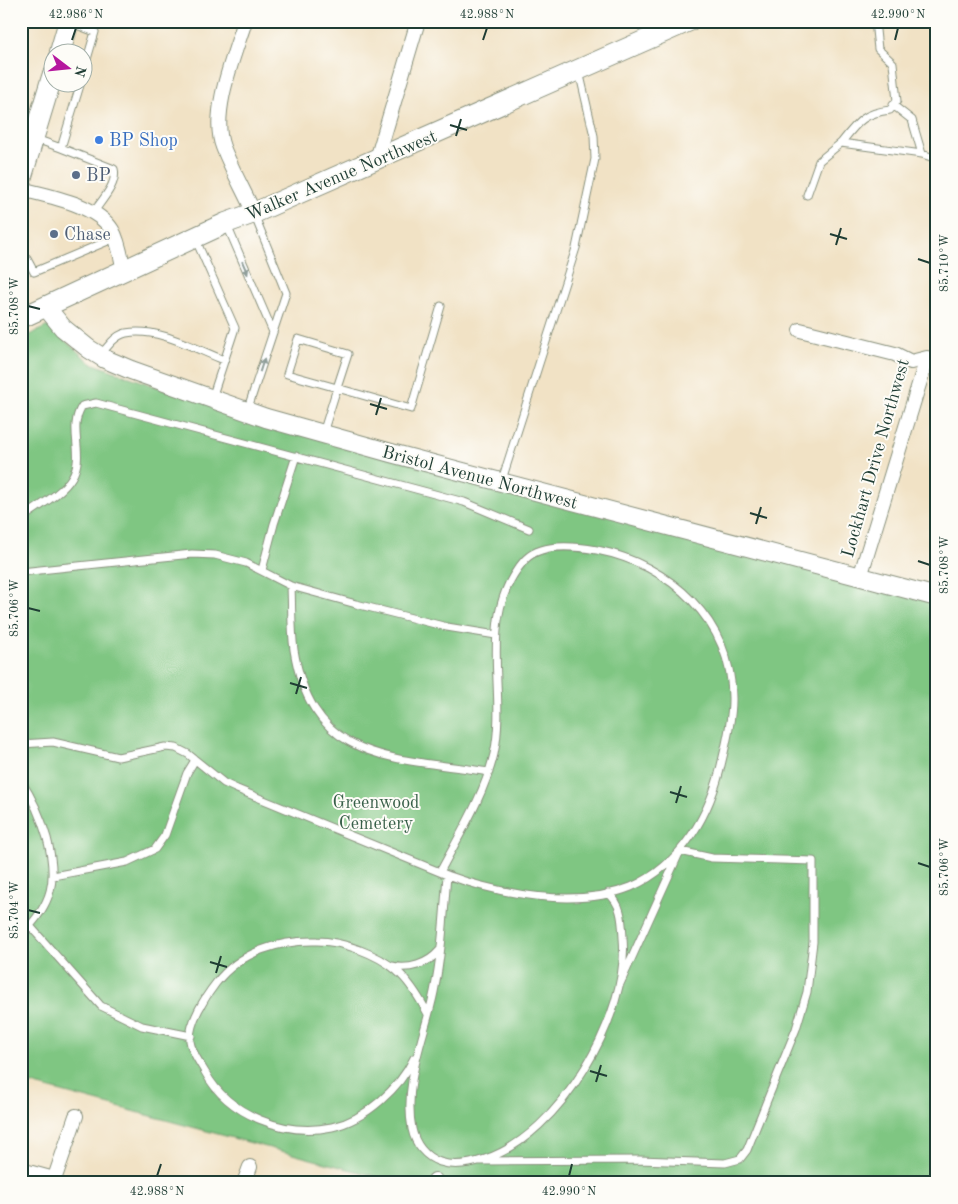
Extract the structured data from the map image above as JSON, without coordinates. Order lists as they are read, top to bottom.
{
  "streets": {
    "main road": ["Walker Avenue Northwest"],
    "street": ["Lockhart Drive Northwest", "Bristol Avenue Northwest"]
  },
  "crossings": [
    ["Walker Avenue Northwest", "Bristol Avenue Northwest"],
    ["Lockhart Drive Northwest", "Bristol Avenue Northwest"]
  ],
  "parks": ["Greenwood Cemetery"],
  "places": ["BP Shop", "BP", "Chase"],
  "north": "right",
  "coordinates": [
    "42.986°N",
    "42.988°N",
    "42.990°N",
    "85.710°W",
    "85.708°W",
    "85.706°W",
    "85.704°W"
  ]
}
